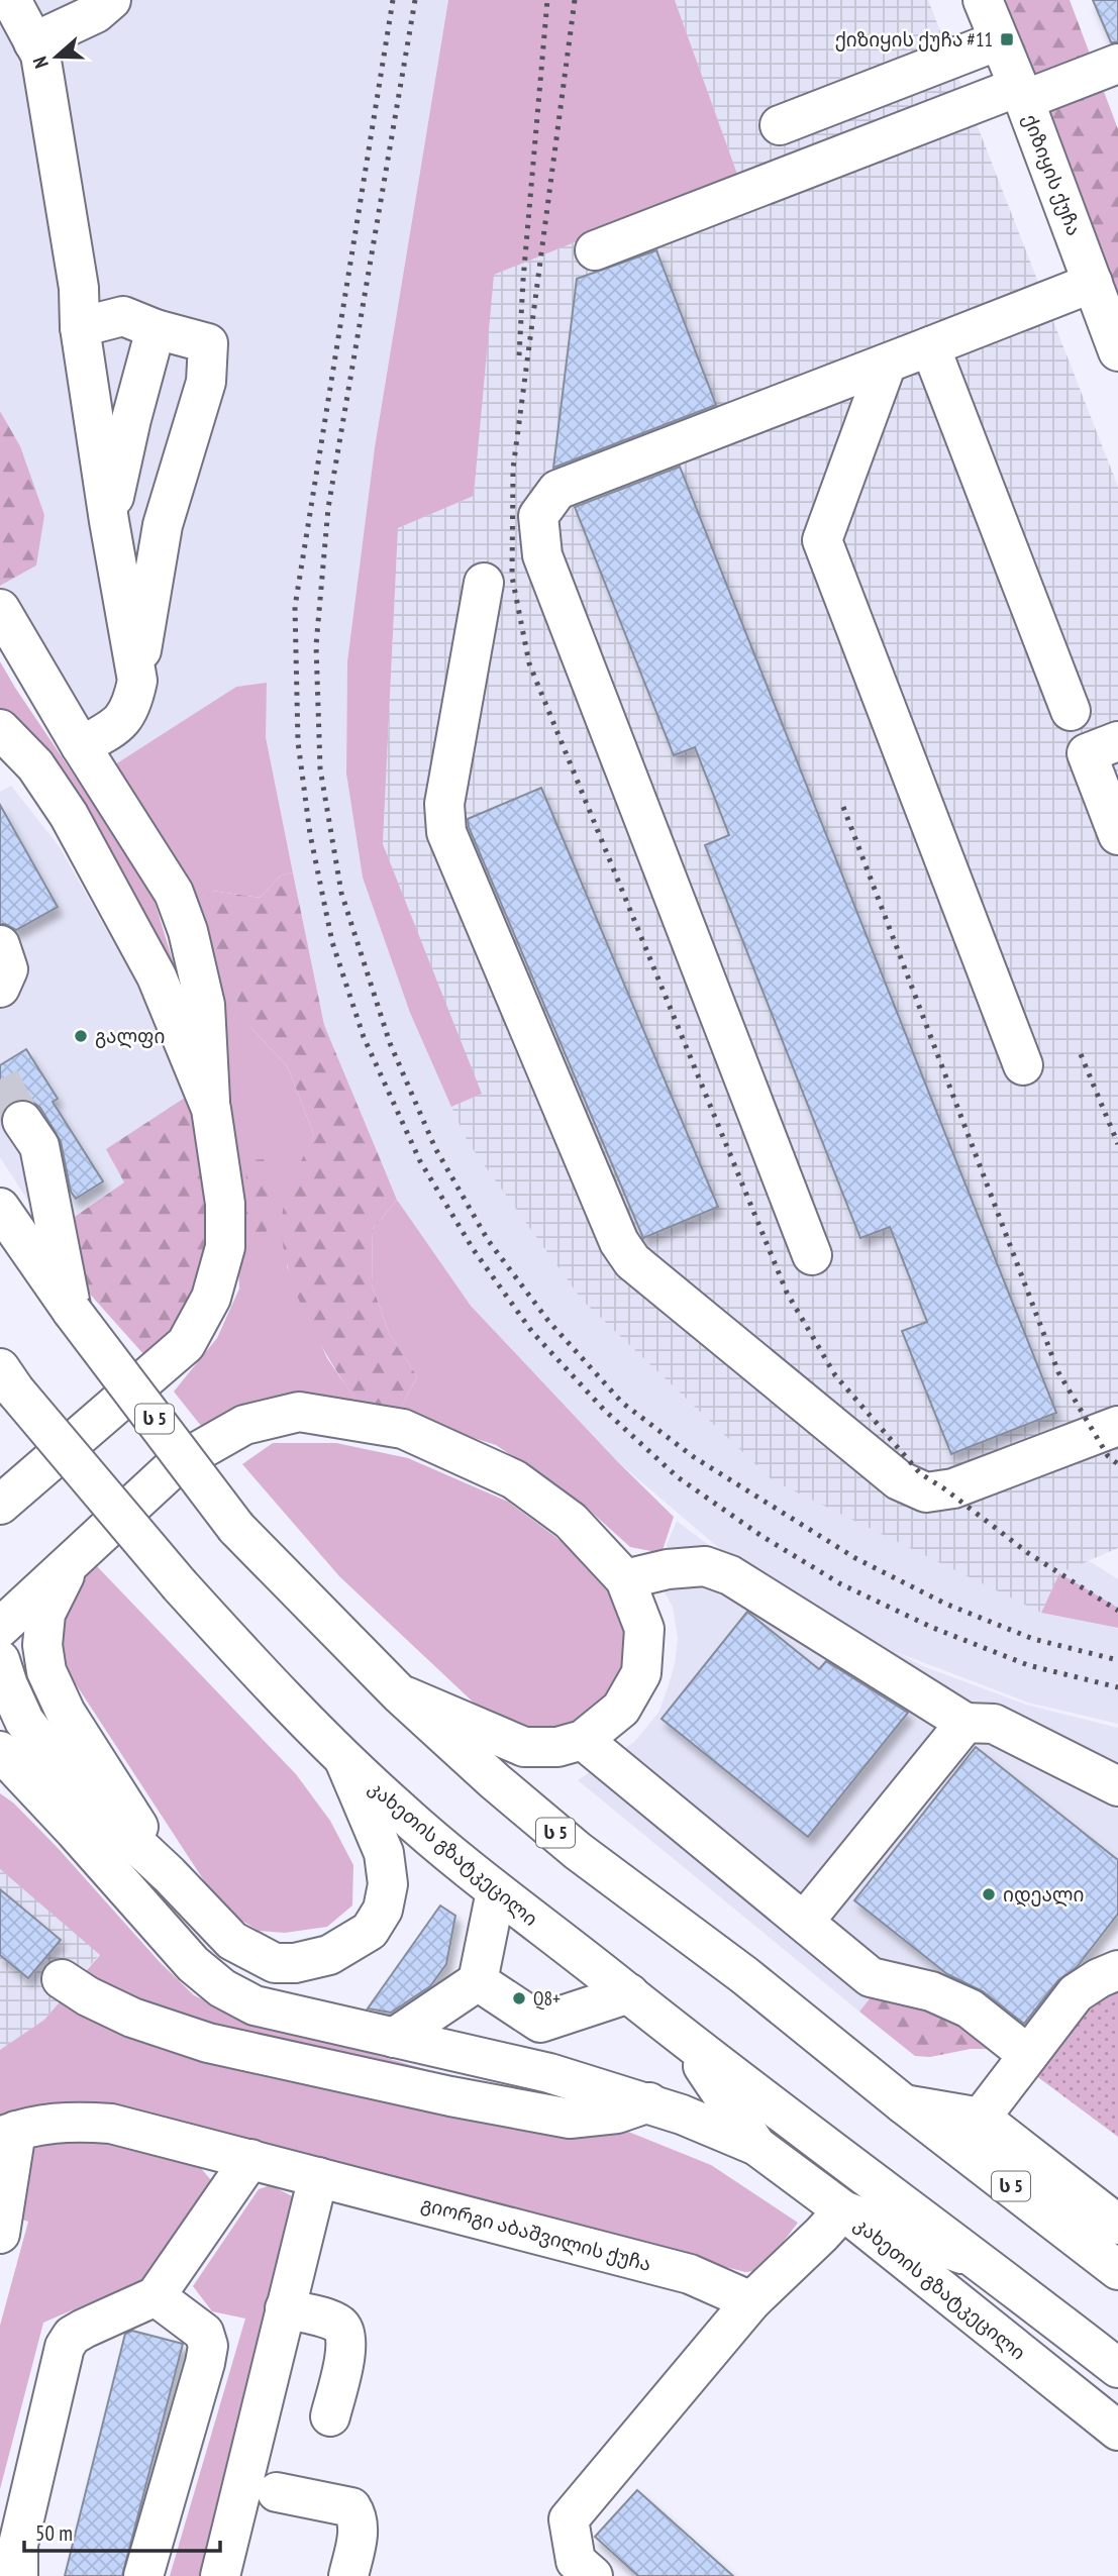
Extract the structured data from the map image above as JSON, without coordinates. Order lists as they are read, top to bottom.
{
  "streets": {
    "main road": [
      "ქიზიყის ქუჩა",
      "ს 5",
      "კახეთის გზატკეცილი",
      "გიორგი აბაშვილის ქუჩა"
    ]
  },
  "places": {
    "transit": ["ქიზიყის ქუჩა #11"],
    "other": ["გალფი", "იდეალი", "Q8+"]
  },
  "scale_bar": "50 m",
  "north": "left"
}
